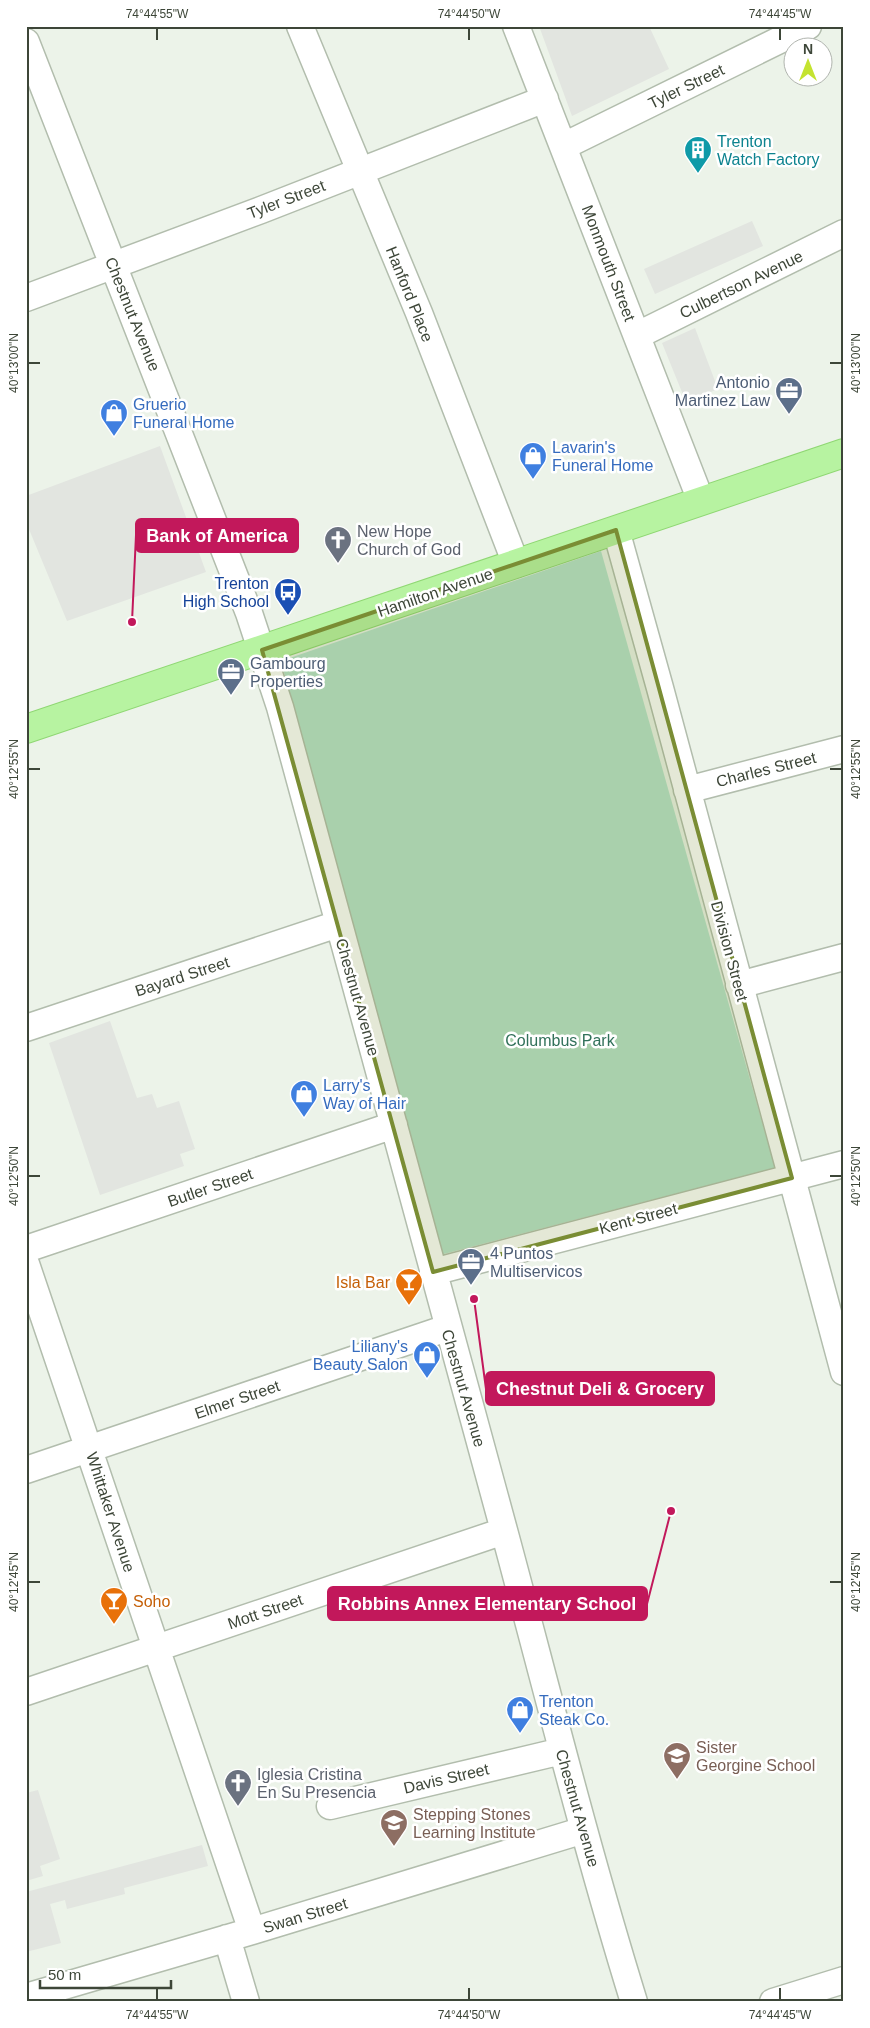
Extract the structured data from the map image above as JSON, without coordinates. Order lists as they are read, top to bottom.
{
  "streets": {
    "main road": ["Hamilton Avenue"],
    "street": [
      "Tyler Street",
      "Monmouth Street",
      "Culbertson Avenue",
      "Hanford Place",
      "Chestnut Avenue",
      "Charles Street",
      "Division Street",
      "Bayard Street",
      "Butler Street",
      "Kent Street",
      "Elmer Street",
      "Whittaker Avenue",
      "Mott Street",
      "Davis Street",
      "Swan Street"
    ]
  },
  "crossings": [
    ["Tyler Street", "Monmouth Street"],
    ["Tyler Street", "Hanford Place"],
    ["Tyler Street", "Chestnut Avenue"],
    ["Monmouth Street", "Culbertson Avenue"],
    ["Monmouth Street", "Hamilton Avenue"],
    ["Hanford Place", "Hamilton Avenue"],
    ["Chestnut Avenue", "Hamilton Avenue"],
    ["Chestnut Avenue", "Bayard Street"],
    ["Chestnut Avenue", "Butler Street"],
    ["Chestnut Avenue", "Kent Street"],
    ["Chestnut Avenue", "Elmer Street"],
    ["Chestnut Avenue", "Mott Street"],
    ["Chestnut Avenue", "Davis Street"],
    ["Chestnut Avenue", "Swan Street"],
    ["Hamilton Avenue", "Division Street"],
    ["Charles Street", "Division Street"],
    ["Division Street", "Kent Street"],
    ["Elmer Street", "Whittaker Avenue"],
    ["Whittaker Avenue", "Mott Street"],
    ["Whittaker Avenue", "Swan Street"]
  ],
  "parks": ["Columbus Park"],
  "places": {
    "building": ["Trenton Watch Factory"],
    "office": ["Antonio Martinez Law", "Gambourg Properties", "4 Puntos Multiservicos"],
    "shop": [
      "Gruerio Funeral Home",
      "Lavarin's Funeral Home",
      "Larry's Way of Hair",
      "Liliany's Beauty Salon",
      "Trenton Steak Co."
    ],
    "church": ["New Hope Church of God", "Iglesia Cristina En Su Presencia"],
    "bus stop": ["Trenton High School"],
    "other": ["Bank of America", "Chestnut Deli & Grocery", "Robbins Annex Elementary School"],
    "bar": ["Isla Bar", "Soho"],
    "school or university": ["Sister Georgine School", "Stepping Stones Learning Institute"]
  },
  "scale_bar": "50 m",
  "north": "top",
  "coordinates": [
    "74°44'55\"W",
    "74°44'50\"W",
    "74°44'45\"W",
    "40°13'00\"N",
    "40°12'55\"N",
    "40°12'50\"N",
    "40°12'45\"N"
  ]
}
